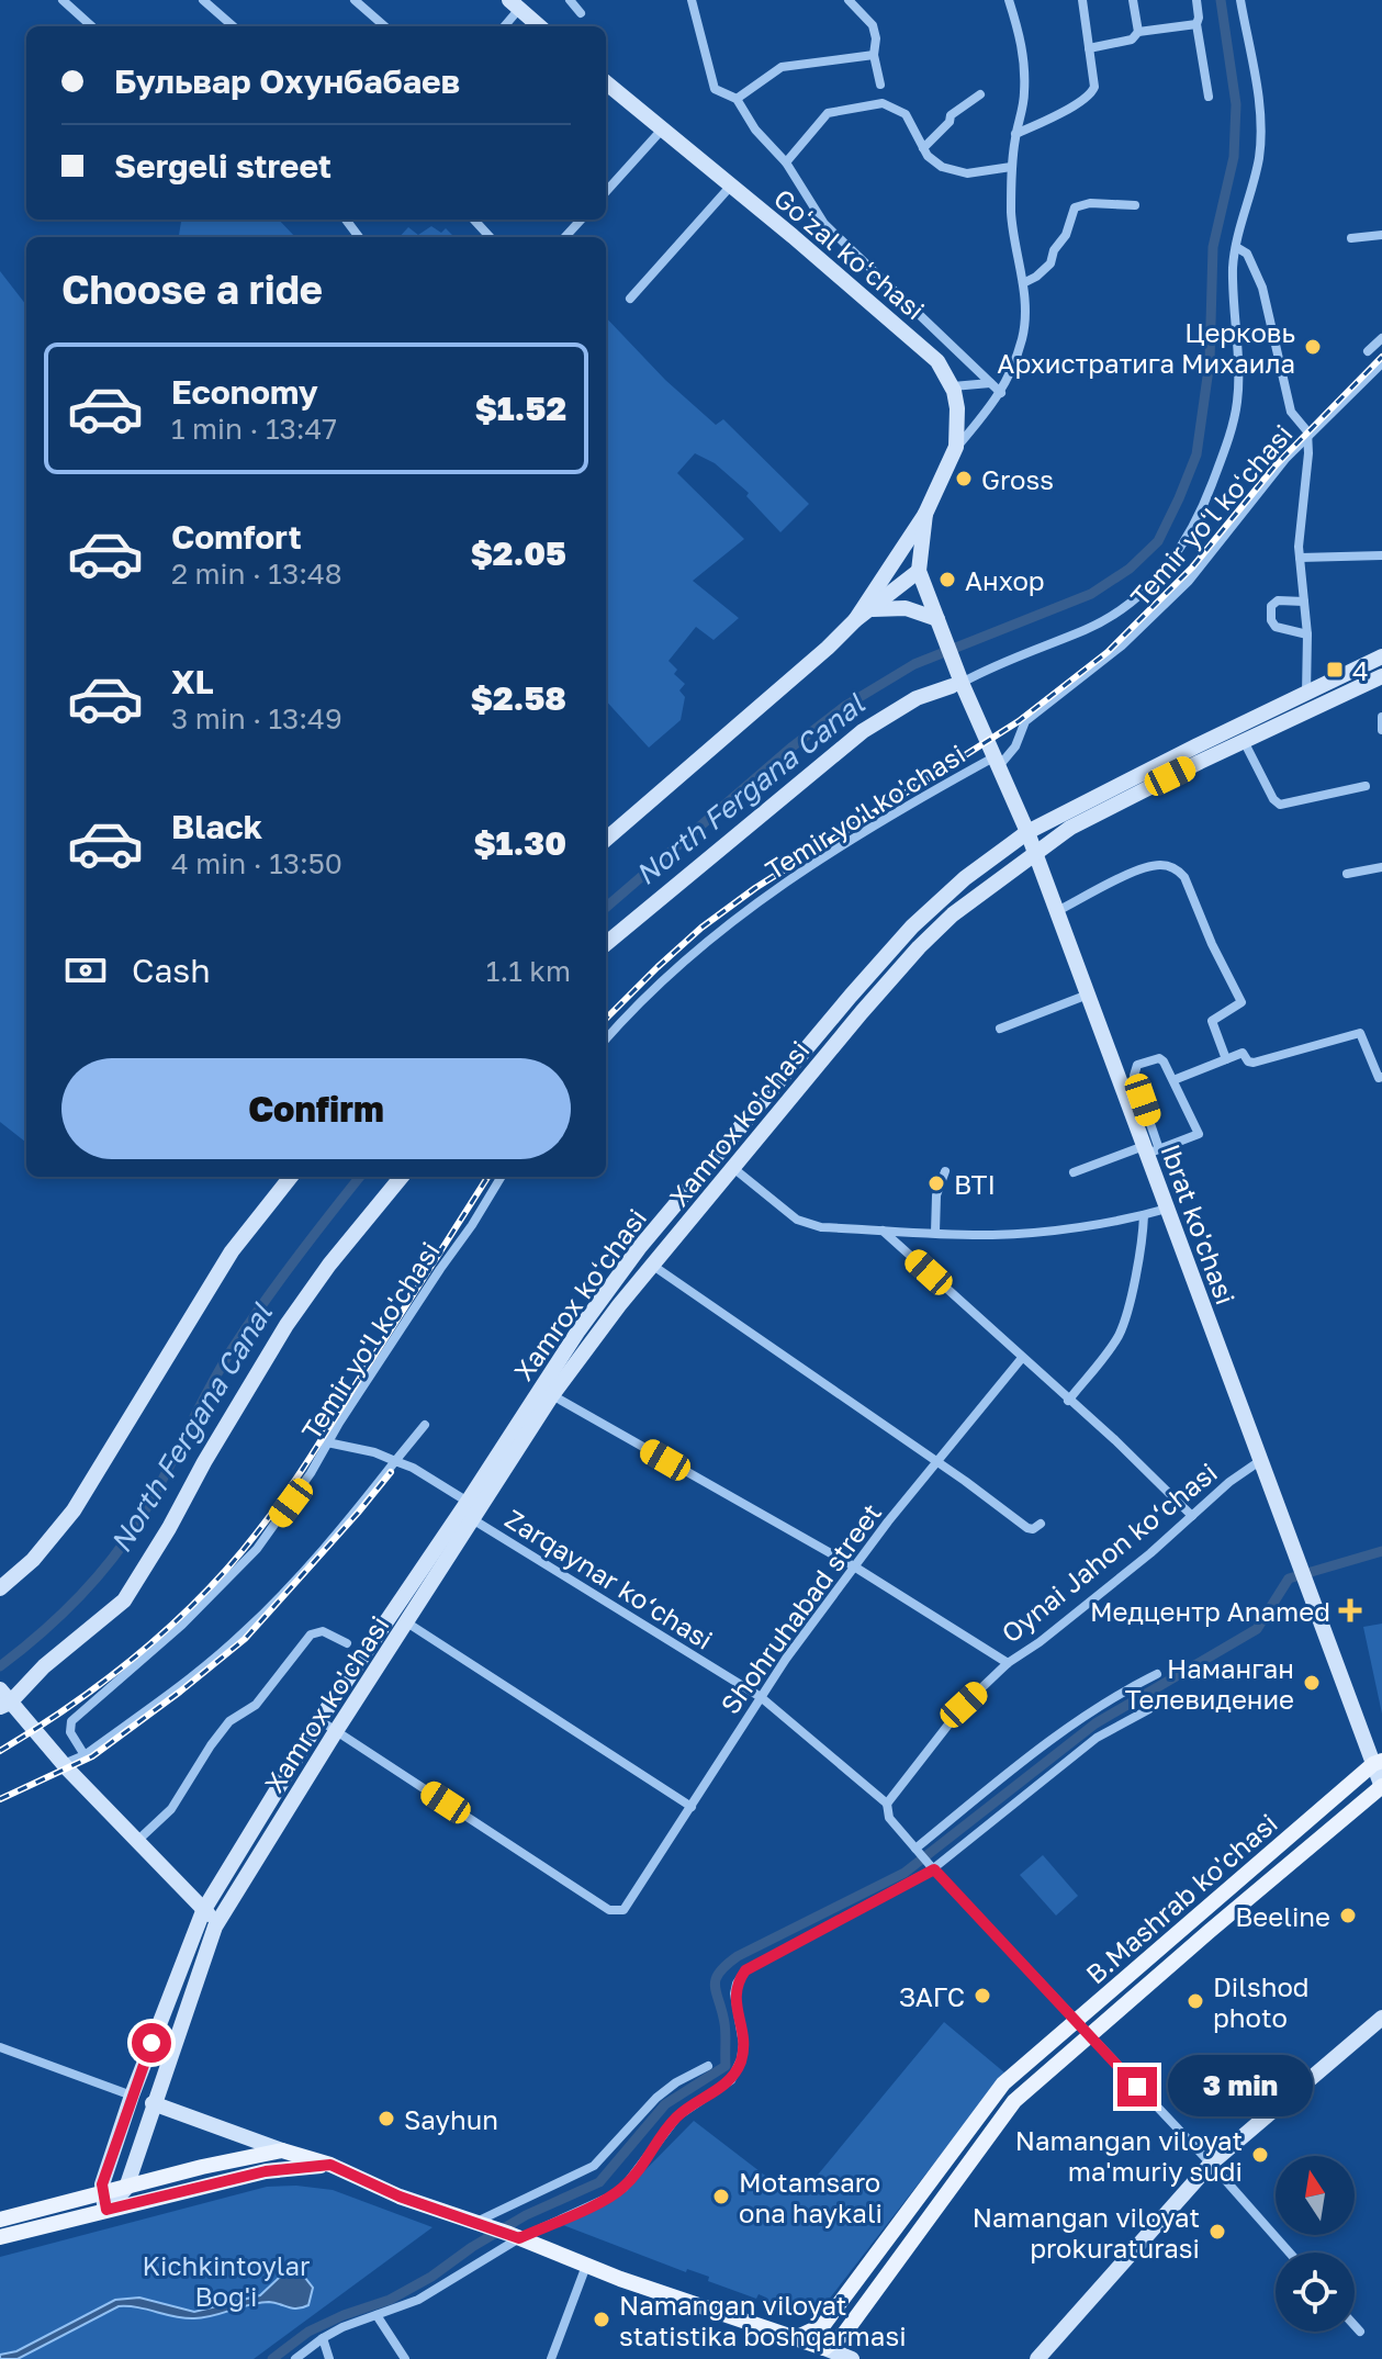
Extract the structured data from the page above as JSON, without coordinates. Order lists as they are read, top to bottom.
{
  "streets": {
    "main road": [
      "Goʻzal koʻchasi",
      "Xamrox ko'chasi",
      "Ibrat ko'chasi",
      "Xamrox koʻchasi",
      "B.Mashrab ko'chasi"
    ],
    "street": [
      "Temir yoʻl koʻchasi",
      "Temir yo'l ko'chasi",
      "Oynai Jahon ko‘chasi",
      "Zarqaynar ko‘chasi",
      "Shohruhabad street"
    ]
  },
  "crossings": [
    ["Temir yoʻl koʻchasi", "Temir yo'l ko'chasi"],
    ["Temir yoʻl koʻchasi", "Ibrat ko'chasi"],
    ["Temir yo'l ko'chasi", "Ibrat ko'chasi"],
    ["Xamrox ko'chasi", "Ibrat ko'chasi"],
    ["Xamrox ko'chasi", "Xamrox koʻchasi"],
    ["Xamrox ko'chasi", "Zarqaynar ko‘chasi"],
    ["Xamrox ko'chasi", "Shohruhabad street"],
    ["Ibrat ko'chasi", "Xamrox koʻchasi"],
    ["Ibrat ko'chasi", "Oynai Jahon ko‘chasi"],
    ["Ibrat ko'chasi", "B.Mashrab ko'chasi"],
    ["Oynai Jahon ko‘chasi", "Zarqaynar ko‘chasi"],
    ["Zarqaynar ko‘chasi", "Shohruhabad street"],
    ["Zarqaynar ko‘chasi", "B.Mashrab ko'chasi"]
  ],
  "water": ["North Fergana Canal"],
  "parks": ["Kichkintoylar Bog'i"],
  "places": {
    "other": [
      "Церковь Архистратига Михаила",
      "Gross",
      "Анхор",
      "BTI",
      "Наманган Телевидение",
      "Beeline",
      "ЗАГС",
      "Dilshod photo",
      "Sayhun",
      "Namangan viloyat ma'muriy sudi",
      "Motamsaro ona haykali",
      "Namangan viloyat prokuraturasi",
      "Namangan viloyat statistika boshqarmasi"
    ],
    "transit": ["4"],
    "health": ["Медцентр Anamed"]
  },
  "north": "top",
  "page": {
    "banner": ["Бульвар Охунбабаев", "Sergeli street"],
    "heading": "Choose a ride",
    "list": [
      {
        "name": "Economy",
        "note": "1 min · 13:47",
        "value": "$1.52"
      },
      {
        "name": "Comfort",
        "note": "2 min · 13:48",
        "value": "$2.05"
      },
      {
        "name": "XL",
        "note": "3 min · 13:49",
        "value": "$2.58"
      },
      {
        "name": "Black",
        "note": "4 min · 13:50",
        "value": "$1.30"
      }
    ],
    "pay": ["Cash", "1.1 km"],
    "buttons": "Confirm",
    "bubble": "3 min"
  }
}
